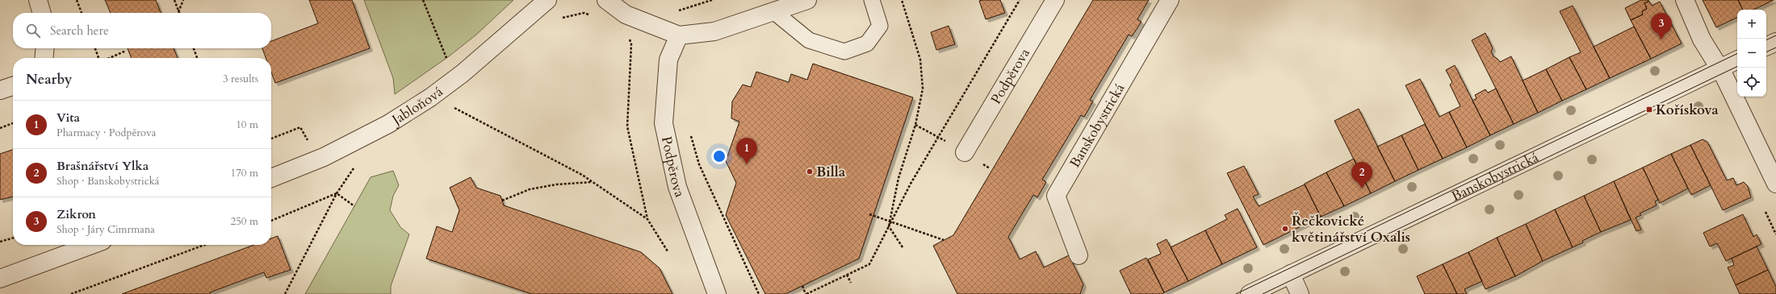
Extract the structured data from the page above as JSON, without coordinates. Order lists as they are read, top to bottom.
{
  "streets": {
    "street": ["Podpěrova", "Jabloňová", "Banskobystrická"]
  },
  "places": {
    "transit": ["Kořískova"],
    "other": ["Billa", "Řečkovické květinářství Oxalis"]
  },
  "page": {
    "map_buttons": ["+", "−"],
    "pins": ["3", "1", "2"],
    "search": "Search here",
    "heading": ["Nearby", "3 results"],
    "list": [
      {
        "mark": "1",
        "name": "Vita",
        "note": "Pharmacy · Podpěrova",
        "value": "10 m"
      },
      {
        "mark": "2",
        "name": "Brašnářství Ylka",
        "note": "Shop · Banskobystrická",
        "value": "170 m"
      },
      {
        "mark": "3",
        "name": "Zikron",
        "note": "Shop · Járy Cimrmana",
        "value": "250 m"
      }
    ]
  }
}
